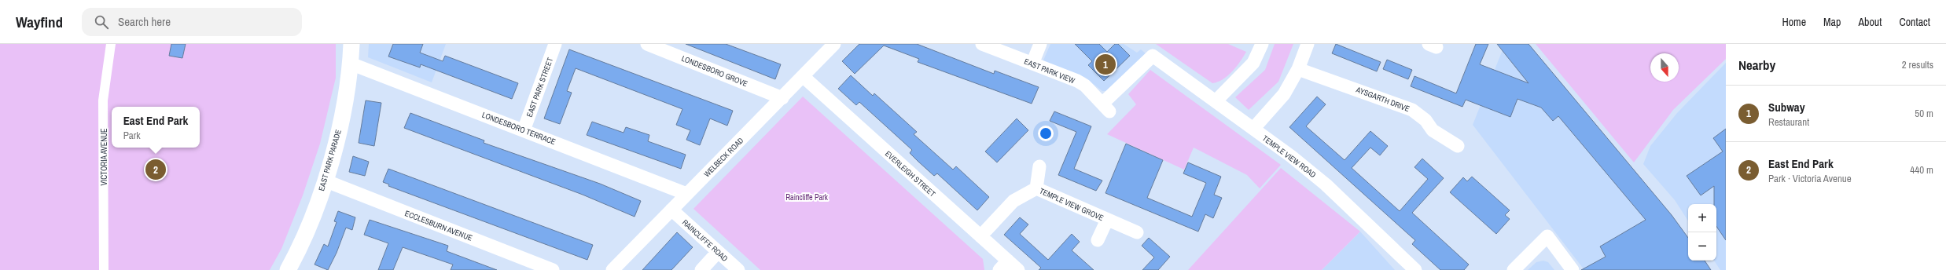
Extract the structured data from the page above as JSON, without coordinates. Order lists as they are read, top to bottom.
{
  "streets": {
    "street": [
      "LONDESBORO GROVE",
      "EAST PARK VIEW",
      "EAST PARK STREET",
      "AYSGARTH DRIVE",
      "LONDESBORO TERRACE",
      "TEMPLE VIEW ROAD",
      "VICTORIA AVENUE",
      "WELBECK ROAD",
      "EAST PARK PARADE",
      "EVERLEIGH STREET",
      "TEMPLE VIEW GROVE",
      "ECCLESBURN AVENUE",
      "RAINCLIFFE ROAD"
    ]
  },
  "crossings": [
    ["LONDESBORO GROVE", "WELBECK ROAD"],
    ["EAST PARK VIEW", "TEMPLE VIEW ROAD"],
    ["EAST PARK STREET", "LONDESBORO TERRACE"],
    ["LONDESBORO TERRACE", "WELBECK ROAD"],
    ["LONDESBORO TERRACE", "EAST PARK PARADE"],
    ["WELBECK ROAD", "EVERLEIGH STREET"],
    ["WELBECK ROAD", "RAINCLIFFE ROAD"],
    ["EAST PARK PARADE", "ECCLESBURN AVENUE"],
    ["EVERLEIGH STREET", "TEMPLE VIEW GROVE"]
  ],
  "parks": ["Raincliffe Park"],
  "north": "bottom",
  "page": {
    "header": "Wayfind",
    "search": "Search here",
    "nav": [
      "Home",
      "Map",
      "About",
      "Contact"
    ],
    "heading": ["Nearby", "2 results"],
    "pins": ["1", "2"],
    "list": [
      {
        "mark": "1",
        "name": "Subway",
        "note": "Restaurant",
        "value": "50 m"
      },
      {
        "mark": "2",
        "name": "East End Park",
        "note": "Park · Victoria Avenue",
        "value": "440 m"
      }
    ],
    "popup": ["East End Park", "Park"],
    "map_buttons": ["+", "−"]
  }
}
